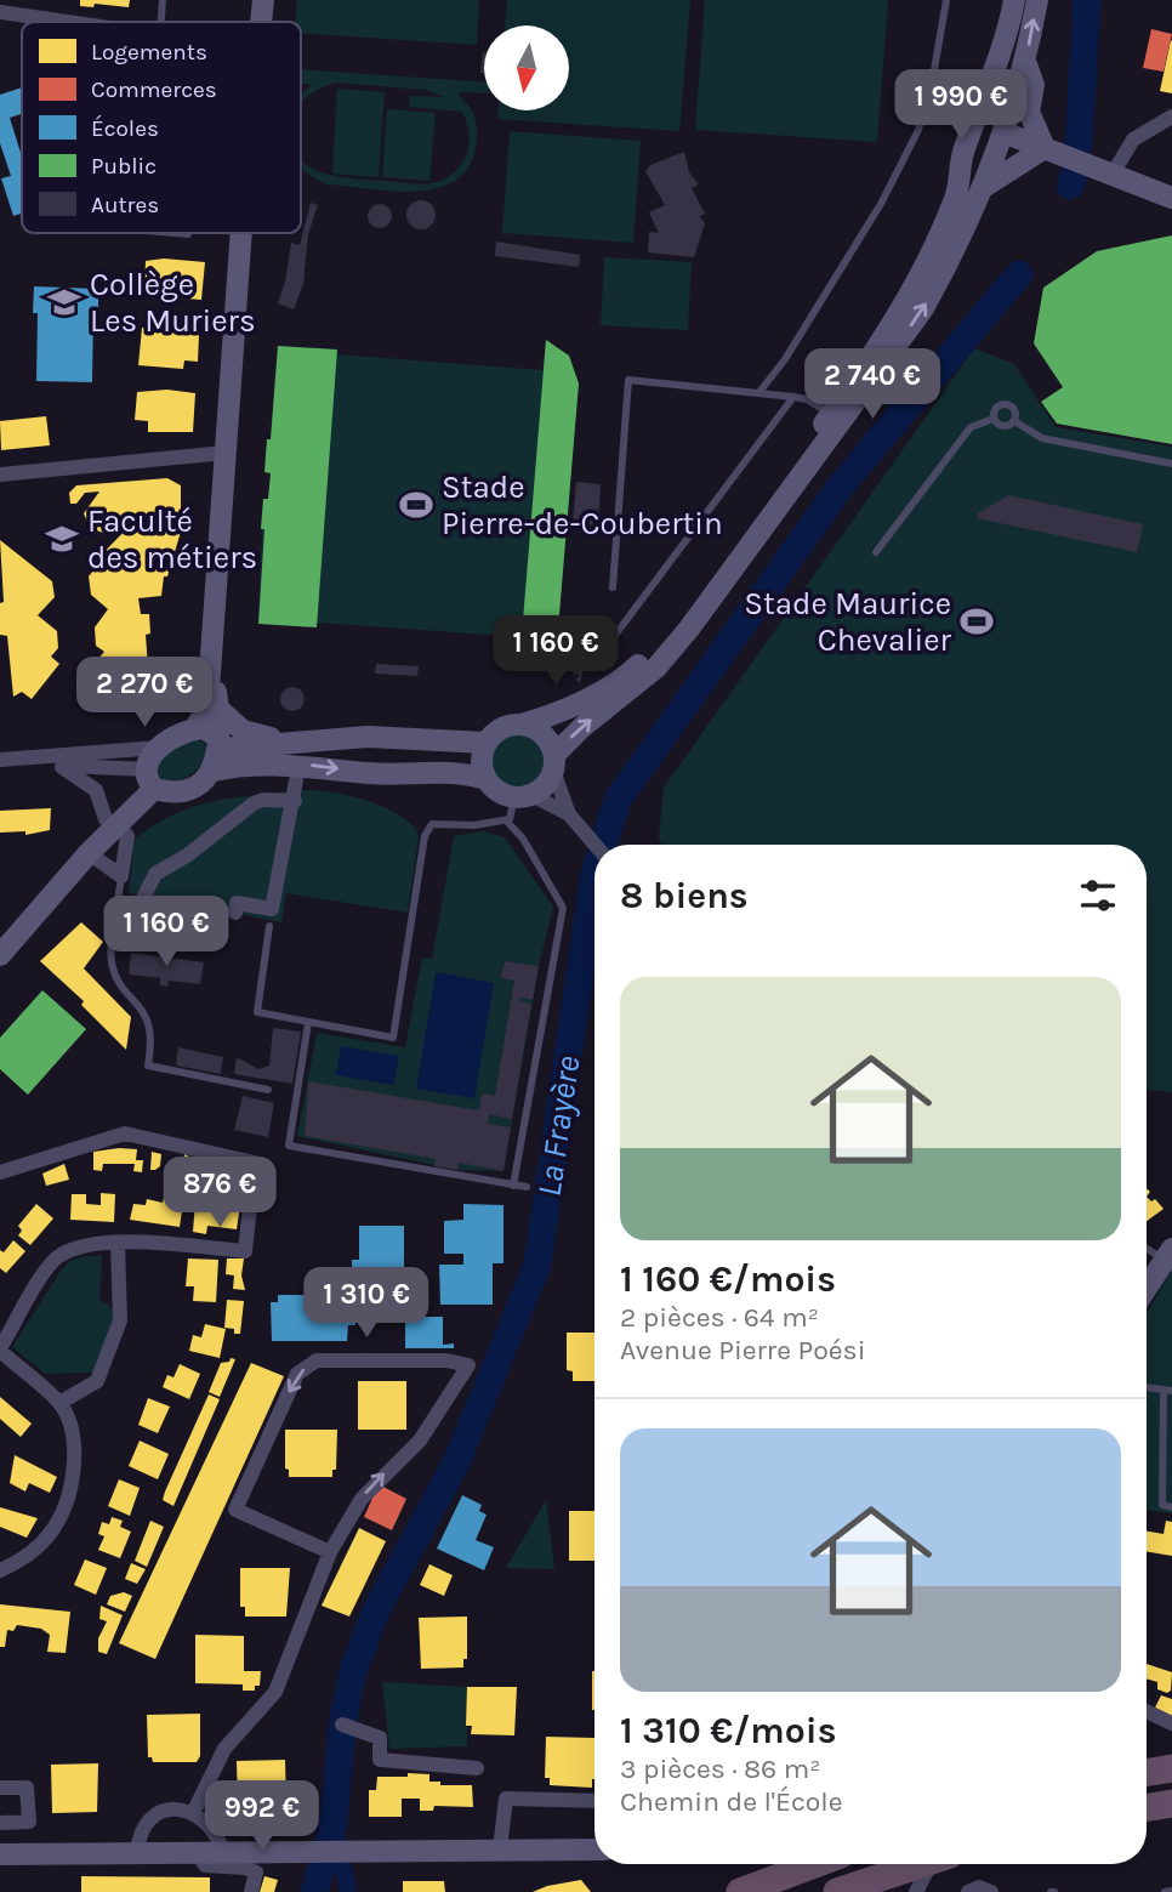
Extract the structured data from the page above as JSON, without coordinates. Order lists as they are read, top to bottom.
{
  "water": ["La Frayère"],
  "places": {
    "school or university": ["Collège Les Muriers", "Faculté des métiers"],
    "sports": ["Stade Pierre-de-Coubertin", "Stade Maurice Chevalier"]
  },
  "legend": [
    "Logements",
    "Commerces",
    "Écoles",
    "Public",
    "Autres"
  ],
  "north": "bottom",
  "page": {
    "price": [
      "1 990 €",
      "2 740 €",
      "1 160 €",
      "2 270 €",
      "1 160 €",
      "876 €",
      "1 310 €",
      "992 €"
    ],
    "heading": "8 biens",
    "list": [
      {
        "name": "1 160 €/mois",
        "note": "2 pièces · 64 m² · Avenue Pierre Poési"
      },
      {
        "name": "1 310 €/mois",
        "note": "3 pièces · 86 m² · Chemin de l'École"
      }
    ]
  }
}
